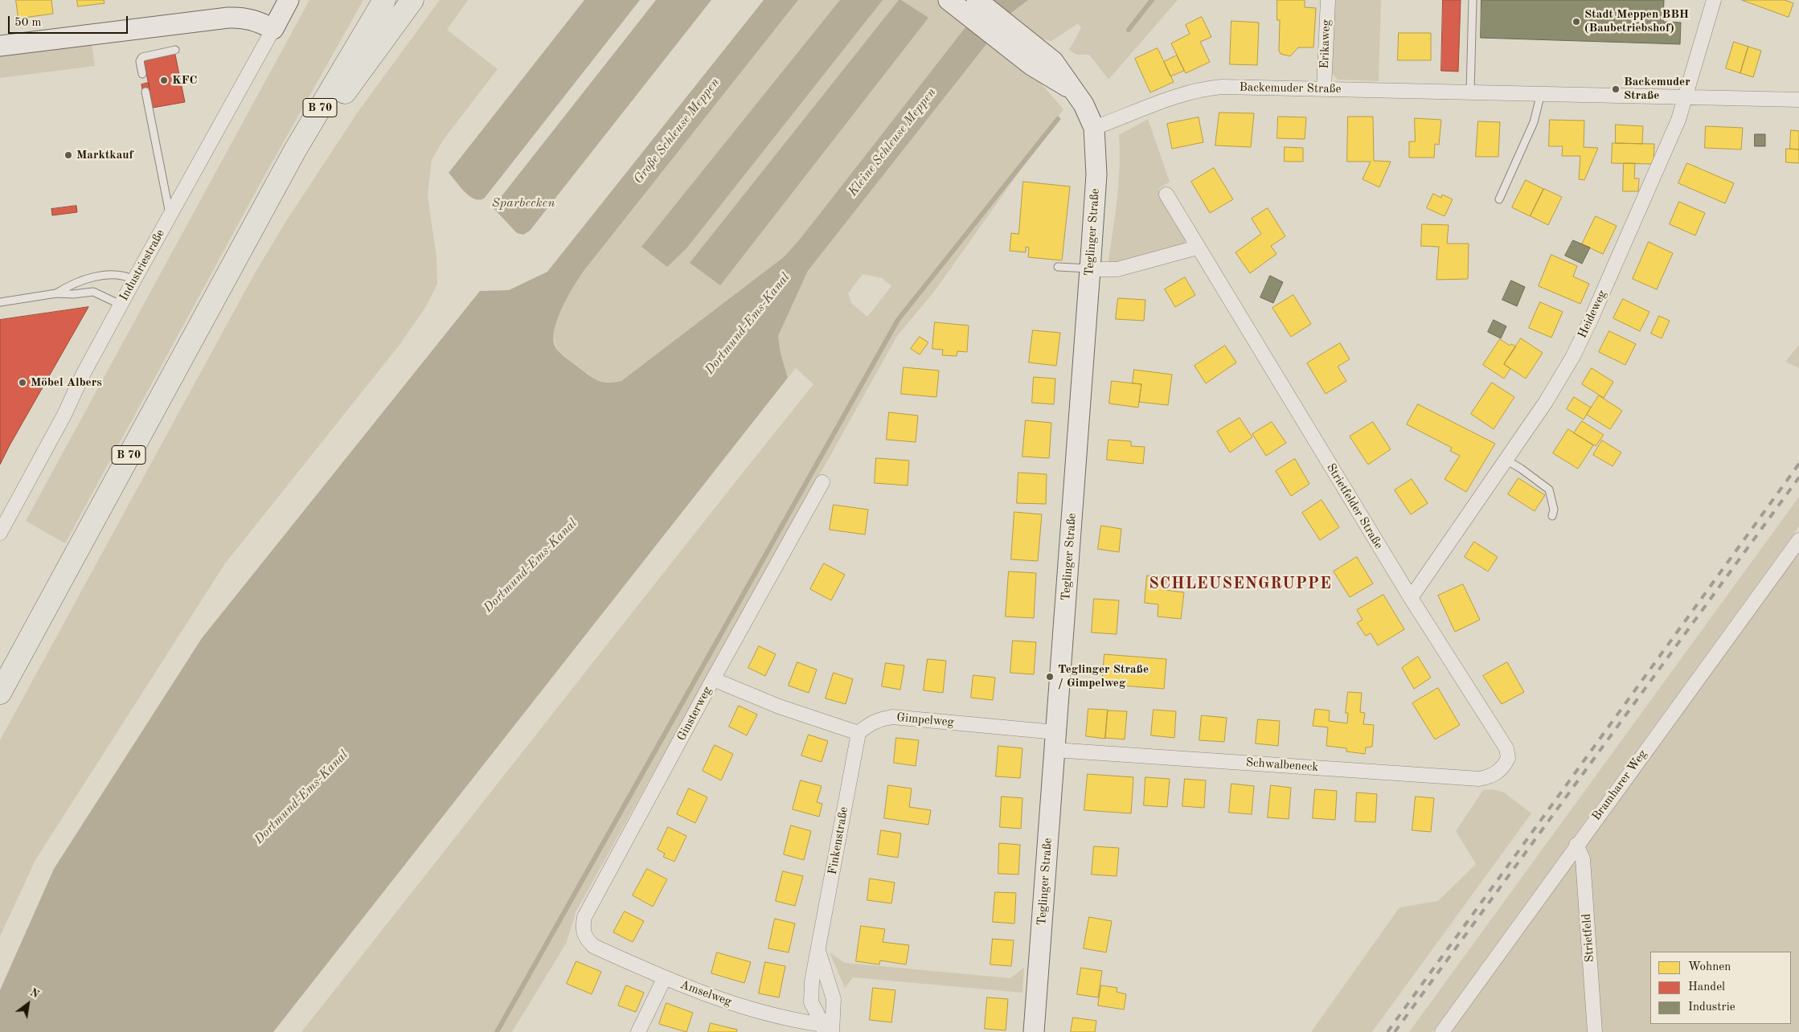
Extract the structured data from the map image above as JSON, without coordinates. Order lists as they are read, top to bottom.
{
  "streets": {
    "main road": ["B 70"],
    "street": [
      "Erikaweg",
      "Backemuder Straße",
      "Teglinger Straße",
      "Industriestraße",
      "Heideweg",
      "Strietfelder Straße",
      "Ginsterweg",
      "Gimpelweg",
      "Schwalbeneck",
      "Bramharer Weg",
      "Finkenstraße",
      "Strietfeld",
      "Amselweg"
    ]
  },
  "crossings": [
    ["Erikaweg", "Backemuder Straße"],
    ["Backemuder Straße", "Teglinger Straße"],
    ["Backemuder Straße", "Heideweg"],
    ["Teglinger Straße", "Gimpelweg"],
    ["Teglinger Straße", "Schwalbeneck"],
    ["Heideweg", "Strietfelder Straße"],
    ["Strietfelder Straße", "Schwalbeneck"],
    ["Ginsterweg", "Amselweg"],
    ["Gimpelweg", "Schwalbeneck"],
    ["Gimpelweg", "Finkenstraße"],
    ["Bramharer Weg", "Strietfeld"],
    ["Finkenstraße", "Amselweg"]
  ],
  "districts": ["SCHLEUSENGRUPPE"],
  "water": [
    "Große Schleuse Meppen",
    "Kleine Schleuse Meppen",
    "Sparbecken",
    "Dortmund-Ems-Kanal"
  ],
  "places": [
    "Stadt Meppen BBH (Baubetriebshof)",
    "KFC",
    "Backemuder Straße",
    "Marktkauf",
    "Möbel Albers",
    "Teglinger Straße / Gimpelweg"
  ],
  "legend": ["Wohnen", "Handel", "Industrie"],
  "scale_bar": "50 m",
  "north": "top right"
}
